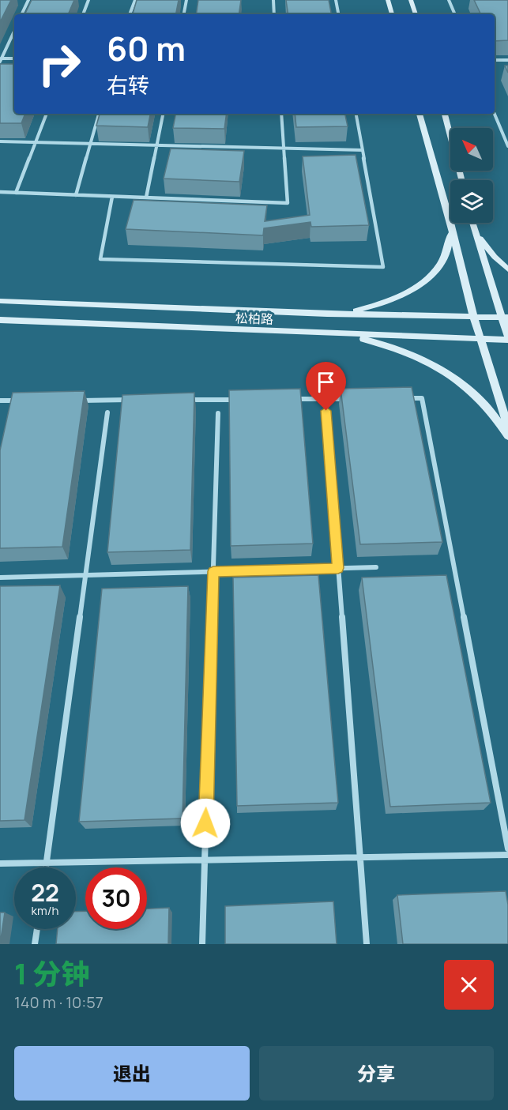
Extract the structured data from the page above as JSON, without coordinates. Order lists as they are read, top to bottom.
{
  "streets": {
    "street": ["松柏路"]
  },
  "north": "top left",
  "page": {
    "turn": ["60 m", "右转"],
    "speed": "22 km/h",
    "limit": "30",
    "heading": ["1 分钟", "140 m · 10:57"],
    "buttons": ["退出", "分享"]
  }
}
